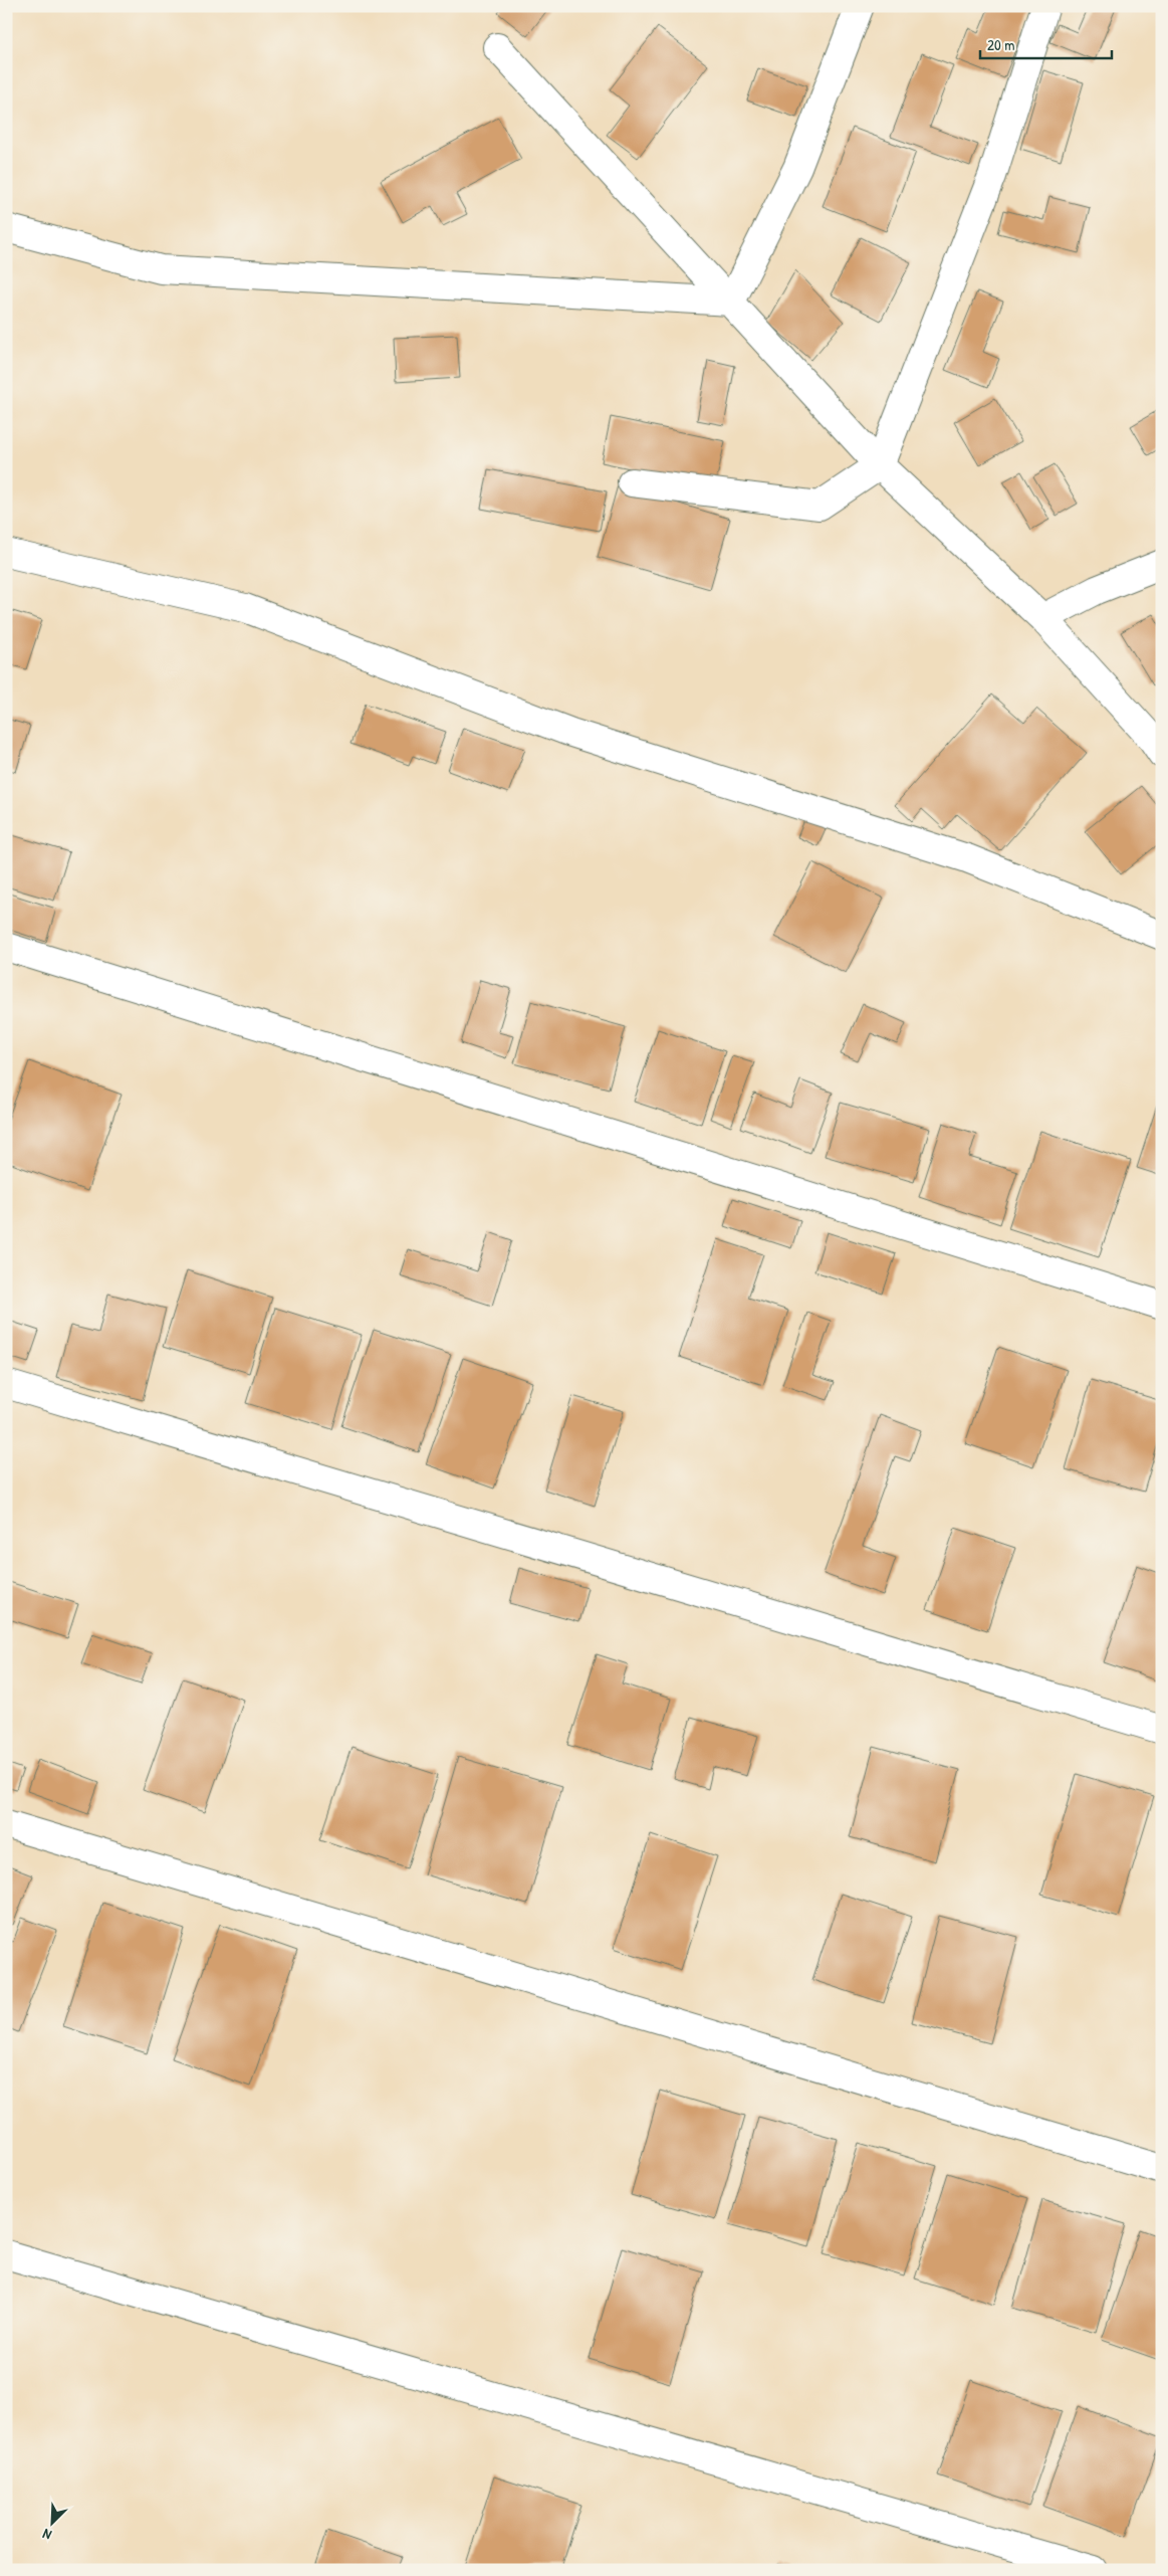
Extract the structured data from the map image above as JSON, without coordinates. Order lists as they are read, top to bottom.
{
  "scale_bar": "20 m",
  "north": "bottom left"
}
